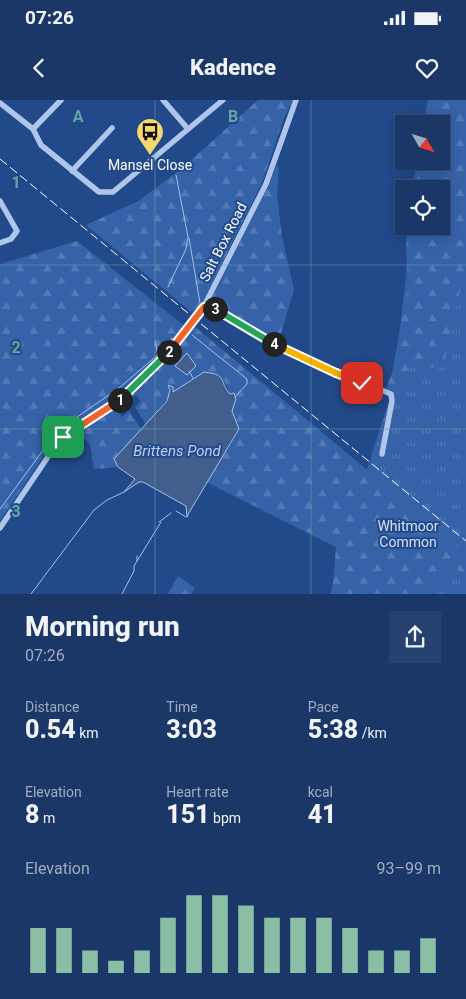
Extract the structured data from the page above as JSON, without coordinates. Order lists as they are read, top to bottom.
{
  "streets": {
    "street": ["Salt Box Road"]
  },
  "water": ["Brittens Pond"],
  "parks": ["Whitmoor Common"],
  "places": {
    "bus stop": ["Mansel Close"]
  },
  "north": "bottom right",
  "page": {
    "status": "07:26",
    "header": "Kadence",
    "pins": [
      "3",
      "4",
      "2",
      "1"
    ],
    "heading": ["Morning run", "07:26"],
    "stats": [
      ["Distance", "0.54 km"],
      ["Time", "3:03"],
      ["Pace", "5:38 /km"],
      ["Elevation", "8 m"],
      ["Heart rate", "151 bpm"],
      ["kcal", "41"]
    ],
    "chart": ["Elevation", "93–99 m"]
  },
  "grid": {
    "columns": ["A", "B"],
    "rows": ["1", "2", "3"]
  }
}
